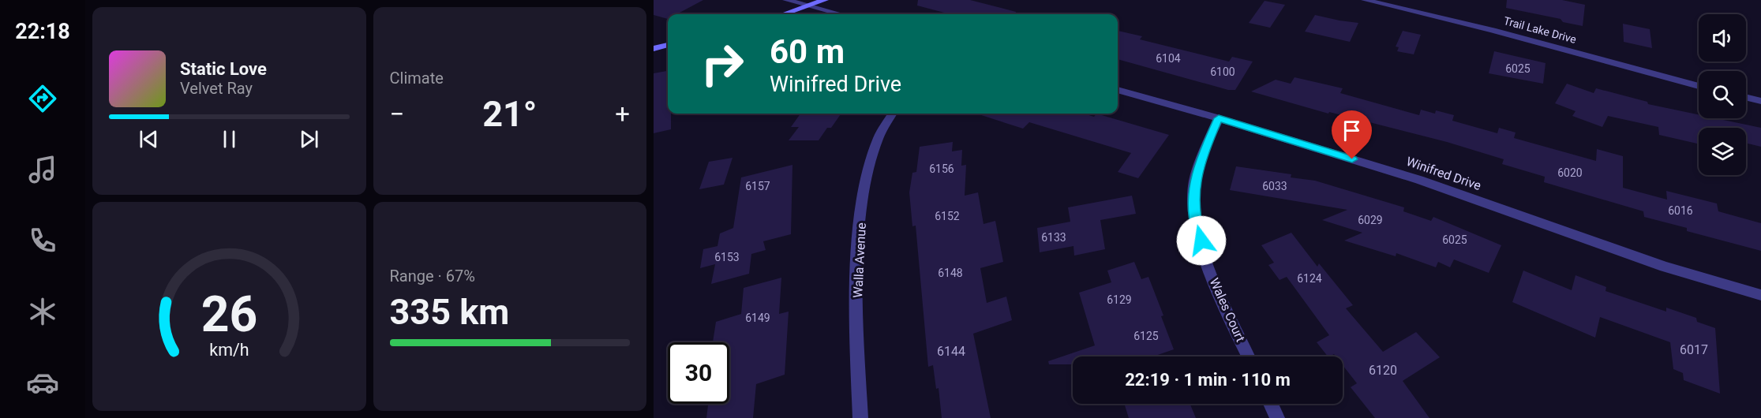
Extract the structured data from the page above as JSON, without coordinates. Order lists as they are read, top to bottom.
{
  "streets": {
    "street": [
      "Trail Lake Drive",
      "Winifred Drive",
      "Walla Avenue",
      "Wales Court"
    ]
  },
  "crossings": [
    ["Winifred Drive", "Wales Court"]
  ],
  "house_numbers": [
    "6104",
    "6025",
    "6100",
    "6156",
    "6020",
    "6157",
    "6033",
    "6016",
    "6152",
    "6029",
    "6133",
    "6025",
    "6153",
    "6148",
    "6124",
    "6129",
    "6149",
    "6125",
    "6017",
    "6144",
    "6120"
  ],
  "page": {
    "tabs": "22:18",
    "tile": [
      "Climate",
      ["Range · 67%", "335 km"]
    ],
    "turn": ["60 m", "Winifred Drive"],
    "song": ["Static Love", "Velvet Ray"],
    "heat": ["−", "21°", "+"],
    "limit": "30",
    "trip": "22:19 · 1 min · 110 m",
    "gauge": ["26", "km/h"]
  }
}
